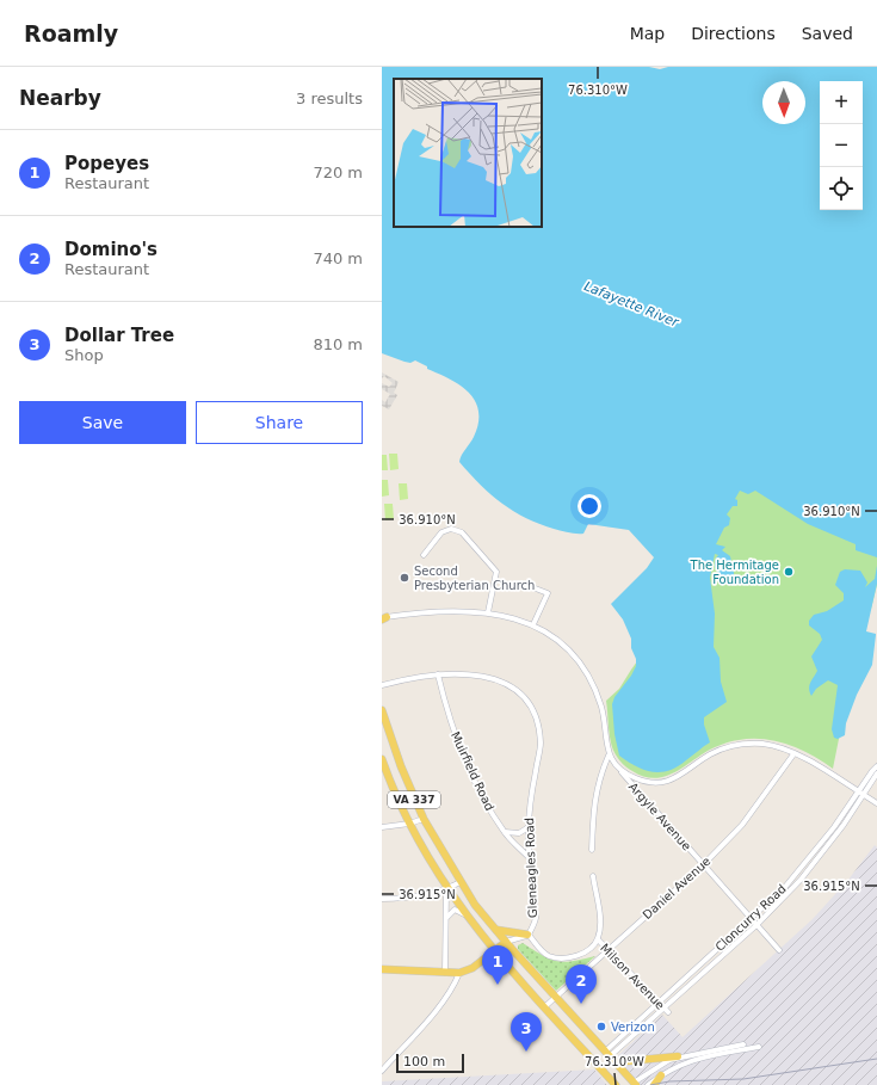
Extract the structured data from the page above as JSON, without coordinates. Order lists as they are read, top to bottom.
{
  "streets": {
    "main road": ["VA 337"],
    "street": [
      "Muirfield Road",
      "Argyle Avenue",
      "Gleneagles Road",
      "Daniel Avenue",
      "Cloncurry Road",
      "Milson Avenue"
    ]
  },
  "crossings": [
    ["Muirfield Road", "Gleneagles Road"],
    ["VA 337", "Daniel Avenue"],
    ["VA 337", "Cloncurry Road"],
    ["Argyle Avenue", "Daniel Avenue"],
    ["Argyle Avenue", "Cloncurry Road"],
    ["Daniel Avenue", "Milson Avenue"],
    ["Cloncurry Road", "Milson Avenue"]
  ],
  "water": ["Lafayette River"],
  "places": ["The Hermitage Foundation", "Second Presbyterian Church", "Verizon"],
  "scale_bar": "100 m",
  "north": "bottom",
  "page": {
    "header": "Roamly",
    "nav": ["Map", "Directions", "Saved"],
    "heading": ["Nearby", "3 results"],
    "map_buttons": ["+", "−"],
    "list": [
      {
        "mark": "1",
        "name": "Popeyes",
        "note": "Restaurant",
        "value": "720 m"
      },
      {
        "mark": "2",
        "name": "Domino's",
        "note": "Restaurant",
        "value": "740 m"
      },
      {
        "mark": "3",
        "name": "Dollar Tree",
        "note": "Shop",
        "value": "810 m"
      }
    ],
    "buttons": ["Save", "Share"],
    "pins": ["1", "2", "3"],
    "scale": "100 m"
  },
  "coordinates": ["76.310°W", "36.910°N", "36.915°N"]
}
